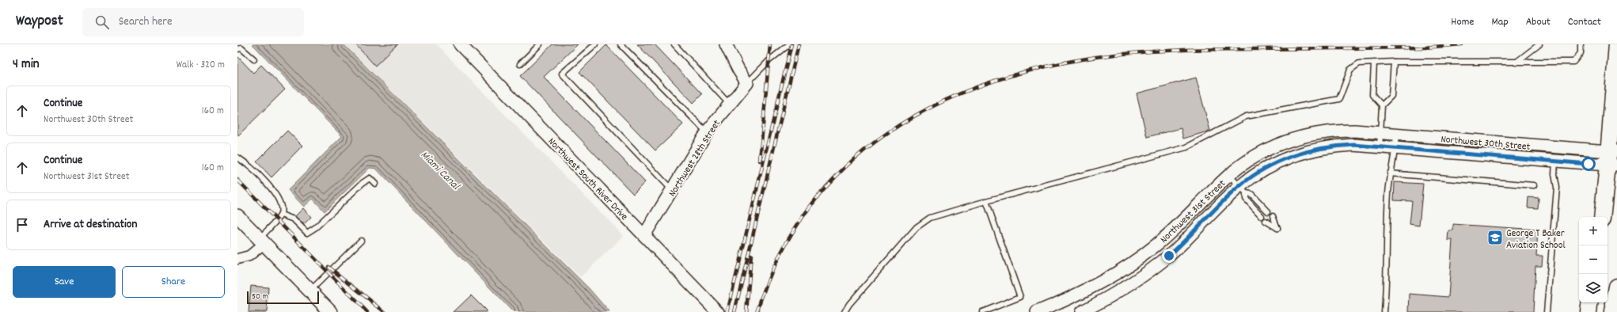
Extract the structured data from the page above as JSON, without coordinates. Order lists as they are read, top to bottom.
{
  "streets": {
    "street": [
      "Northwest 30th Street",
      "Northwest 28th Street",
      "Northwest South River Drive",
      "Northwest 31st Street"
    ]
  },
  "crossings": [
    ["Northwest 30th Street", "Northwest 31st Street"],
    ["Northwest 28th Street", "Northwest South River Drive"]
  ],
  "water": ["Miami Canal"],
  "places": {
    "school or university": ["George T Baker Aviation School"]
  },
  "scale_bar": "50 m",
  "page": {
    "header": "Waypost",
    "search": "Search here",
    "nav": [
      "Home",
      "Map",
      "About",
      "Contact"
    ],
    "heading": ["4 min", "Walk · 320 m"],
    "list": [
      ["Continue", "Northwest 30th Street", "160 m"],
      ["Continue", "Northwest 31st Street", "160 m"],
      "Arrive at destination"
    ],
    "map_buttons": ["+", "−"],
    "buttons": ["Save", "Share"],
    "scale": "50 m"
  }
}
